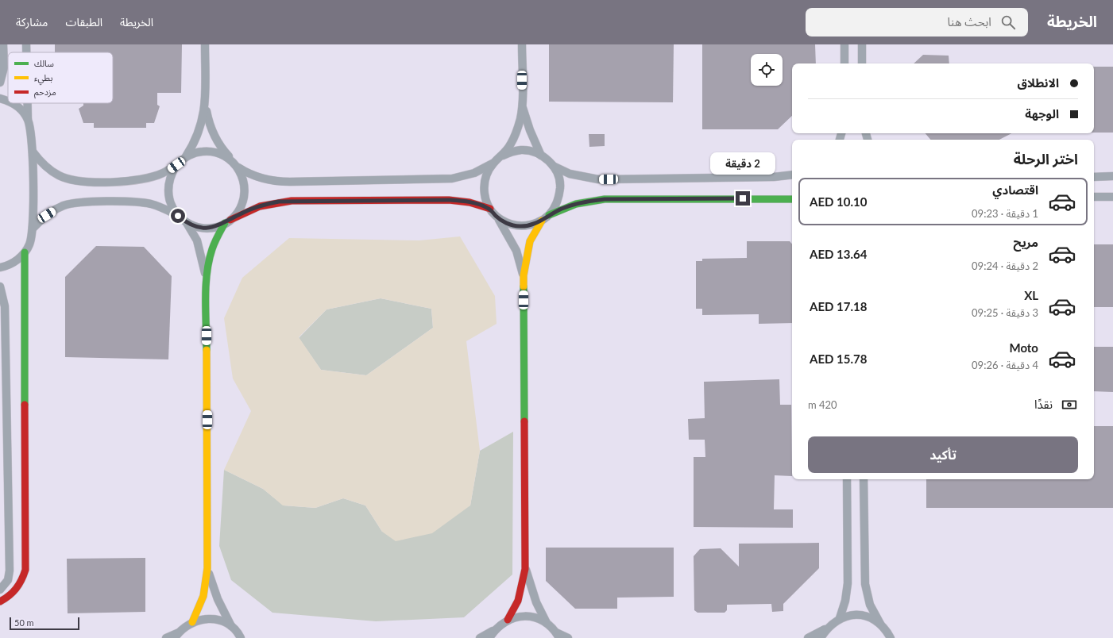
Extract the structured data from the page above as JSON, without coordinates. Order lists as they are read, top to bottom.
{
  "legend": ["سالك", "بطيء", "مزدحم"],
  "scale_bar": "50 m",
  "page": {
    "header": "الخريطة",
    "search": "ابحث هنا",
    "nav": ["الخريطة", "الطبقات", "مشاركة"],
    "banner": ["الانطلاق", "الوجهة"],
    "heading": "اختر الرحلة",
    "bubble": "2 دقيقة",
    "list": [
      {
        "name": "اقتصادي",
        "note": "1 دقيقة · 09:23",
        "value": "AED 10.10"
      },
      {
        "name": "مريح",
        "note": "2 دقيقة · 09:24",
        "value": "AED 13.64"
      },
      {
        "name": "XL",
        "note": "3 دقيقة · 09:25",
        "value": "AED 17.18"
      },
      {
        "name": "Moto",
        "note": "4 دقيقة · 09:26",
        "value": "AED 15.78"
      }
    ],
    "pay": ["نقدًا", "420 m"],
    "buttons": "تأكيد",
    "scale": "50 m"
  }
}
